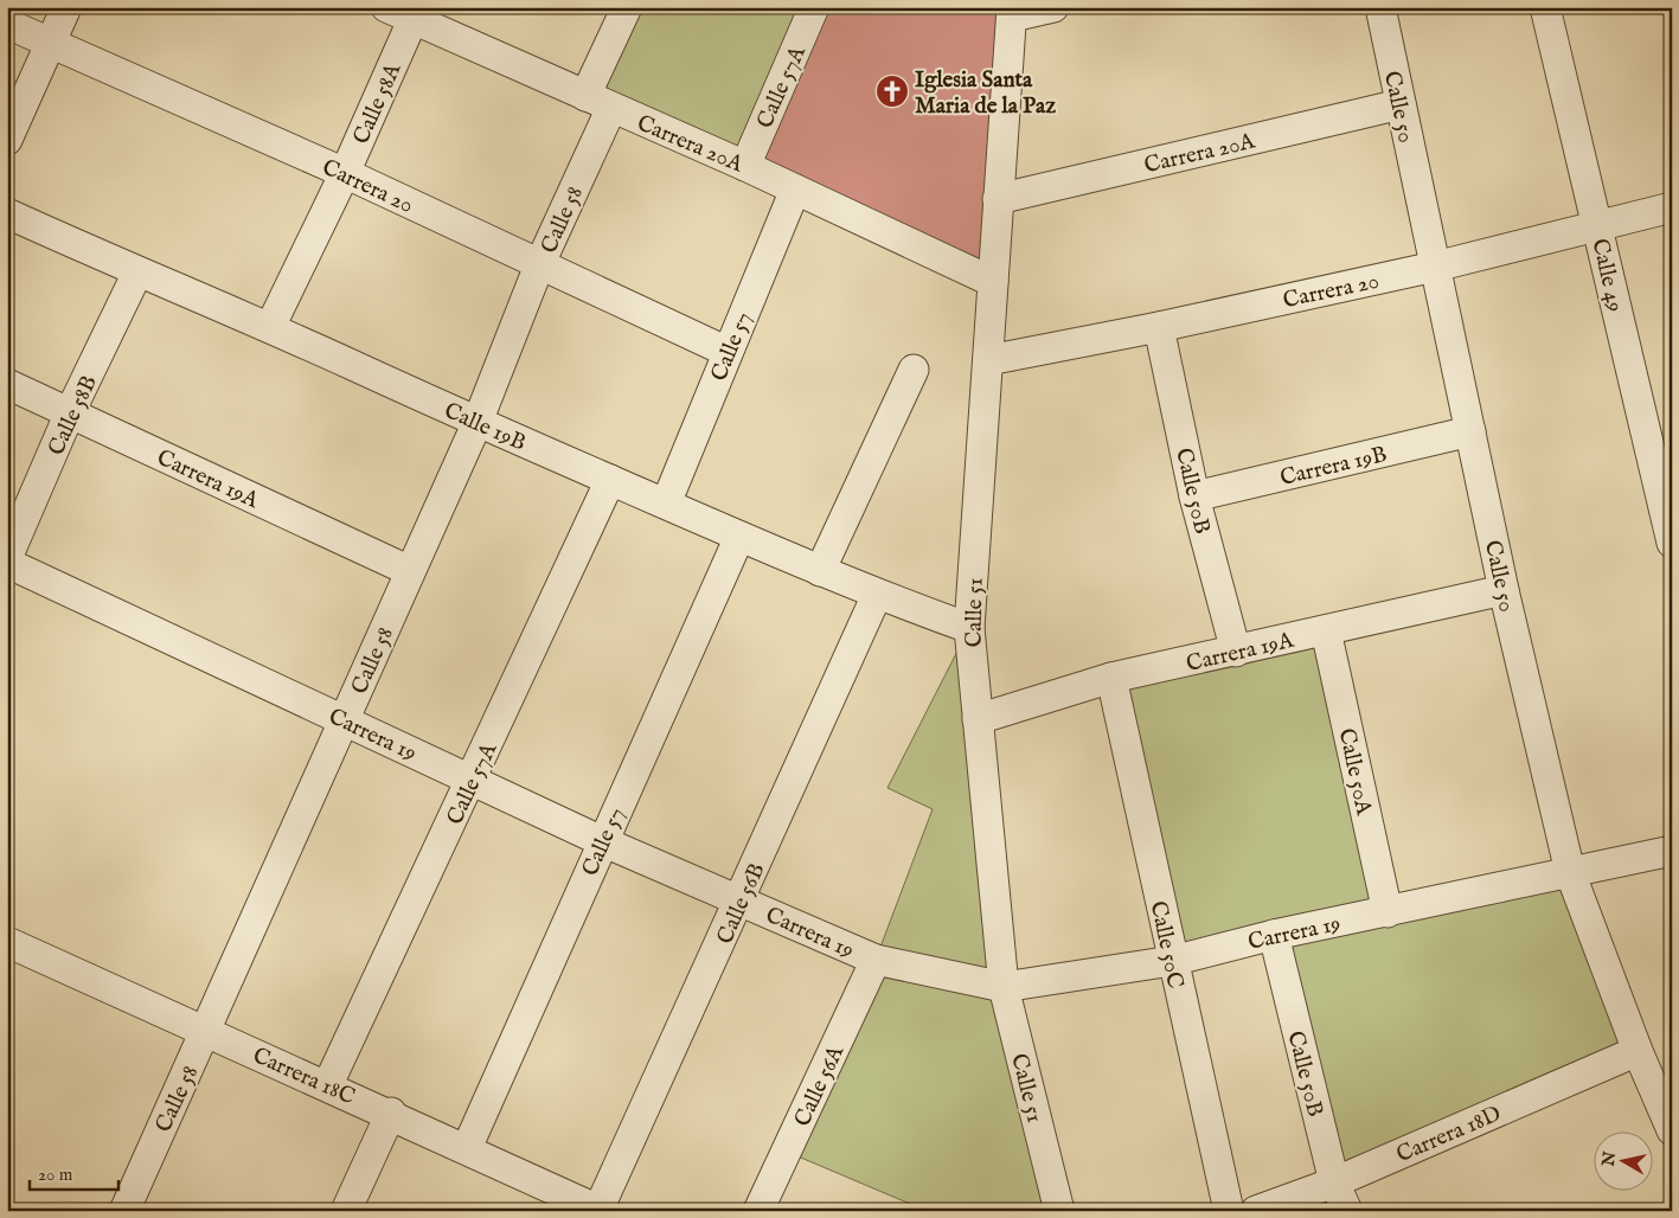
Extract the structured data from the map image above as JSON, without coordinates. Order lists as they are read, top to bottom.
{
  "streets": {
    "street": [
      "Calle 57A",
      "Calle 58A",
      "Calle 50",
      "Carrera 20A",
      "Carrera 20",
      "Calle 58",
      "Calle 49",
      "Calle 57",
      "Calle 58B",
      "Calle 19B",
      "Carrera 19B",
      "Carrera 19A",
      "Calle 50B",
      "Calle 51",
      "Carrera 19",
      "Calle 50A",
      "Calle 56B",
      "Calle 50C",
      "Carrera 18C",
      "Calle 56A",
      "Carrera 18D"
    ]
  },
  "crossings": [
    ["Calle 57A", "Carrera 20A"],
    ["Calle 57A", "Calle 19B"],
    ["Calle 57A", "Carrera 19"],
    ["Calle 57A", "Carrera 18C"],
    ["Calle 58A", "Carrera 20A"],
    ["Calle 58A", "Carrera 20"],
    ["Calle 58A", "Calle 19B"],
    ["Calle 50", "Carrera 20A"],
    ["Calle 50", "Carrera 20"],
    ["Calle 50", "Carrera 19B"],
    ["Calle 50", "Carrera 19A"],
    ["Calle 50", "Carrera 19"],
    ["Calle 50", "Carrera 18D"],
    ["Carrera 20A", "Calle 58"],
    ["Carrera 20A", "Calle 57"],
    ["Carrera 20A", "Calle 51"],
    ["Carrera 20", "Calle 58"],
    ["Carrera 20", "Calle 49"],
    ["Carrera 20", "Calle 57"],
    ["Carrera 20", "Calle 50B"],
    ["Carrera 20", "Calle 51"],
    ["Calle 58", "Calle 19B"],
    ["Calle 58", "Carrera 19A"],
    ["Calle 58", "Carrera 19"],
    ["Calle 58", "Carrera 18C"],
    ["Calle 57", "Calle 19B"],
    ["Calle 57", "Carrera 19"],
    ["Calle 57", "Carrera 18C"],
    ["Calle 58B", "Calle 19B"],
    ["Calle 58B", "Carrera 19A"],
    ["Calle 19B", "Calle 51"],
    ["Calle 19B", "Calle 56B"],
    ["Carrera 19B", "Calle 50B"],
    ["Carrera 19A", "Calle 50B"],
    ["Carrera 19A", "Calle 51"],
    ["Carrera 19A", "Calle 50A"],
    ["Carrera 19A", "Calle 50C"],
    ["Calle 50B", "Carrera 19"],
    ["Calle 50B", "Carrera 18D"],
    ["Calle 51", "Carrera 19"],
    ["Carrera 19", "Calle 50A"],
    ["Carrera 19", "Calle 56B"],
    ["Carrera 19", "Calle 50C"],
    ["Carrera 19", "Calle 56A"],
    ["Calle 56B", "Carrera 18C"]
  ],
  "places": {
    "church": ["Iglesia Santa Maria de la Paz"]
  },
  "scale_bar": "20 m",
  "north": "left"
}
